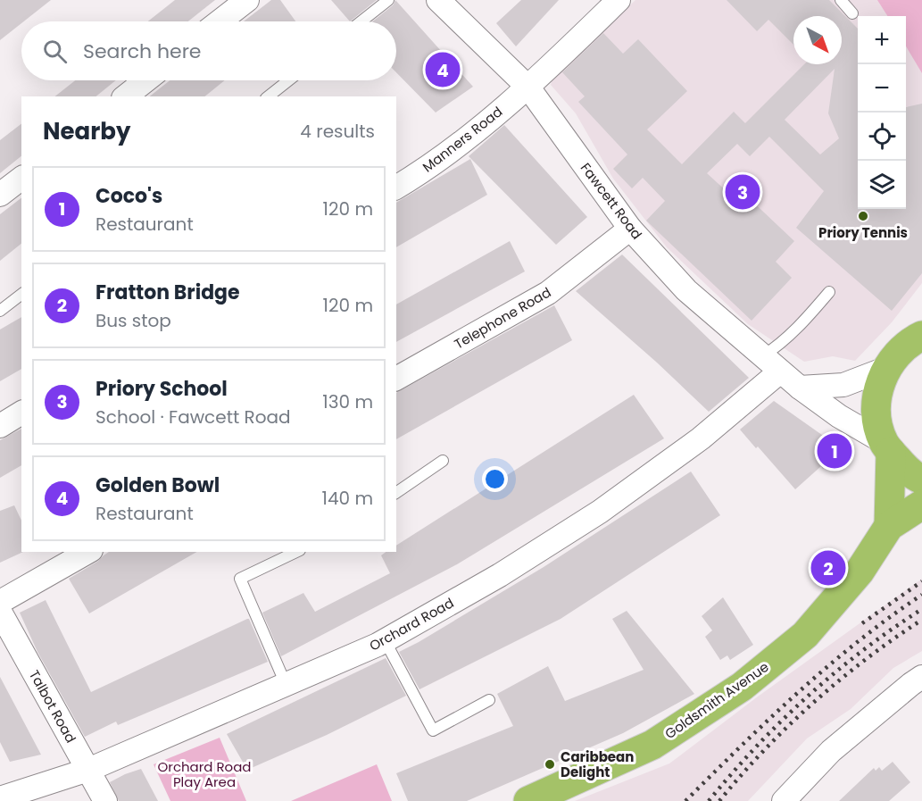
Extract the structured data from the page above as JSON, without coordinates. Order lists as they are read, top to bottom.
{
  "streets": {
    "main road": ["Goldsmith Avenue"],
    "street": [
      "Manners Road",
      "Fawcett Road",
      "Telephone Road",
      "Orchard Road",
      "Talbot Road"
    ]
  },
  "crossings": [
    ["Manners Road", "Fawcett Road"],
    ["Fawcett Road", "Telephone Road"],
    ["Fawcett Road", "Orchard Road"],
    ["Orchard Road", "Talbot Road"]
  ],
  "parks": ["Orchard Road Play Area"],
  "places": ["Priory Tennis", "Caribbean Delight"],
  "north": "bottom right",
  "page": {
    "map_buttons": ["+", "−"],
    "search": "Search here",
    "pins": [
      "4",
      "3",
      "1",
      "2"
    ],
    "heading": ["Nearby", "4 results"],
    "list": [
      {
        "mark": "1",
        "name": "Coco's",
        "note": "Restaurant",
        "value": "120 m"
      },
      {
        "mark": "2",
        "name": "Fratton Bridge",
        "note": "Bus stop",
        "value": "120 m"
      },
      {
        "mark": "3",
        "name": "Priory School",
        "note": "School · Fawcett Road",
        "value": "130 m"
      },
      {
        "mark": "4",
        "name": "Golden Bowl",
        "note": "Restaurant",
        "value": "140 m"
      }
    ]
  }
}
